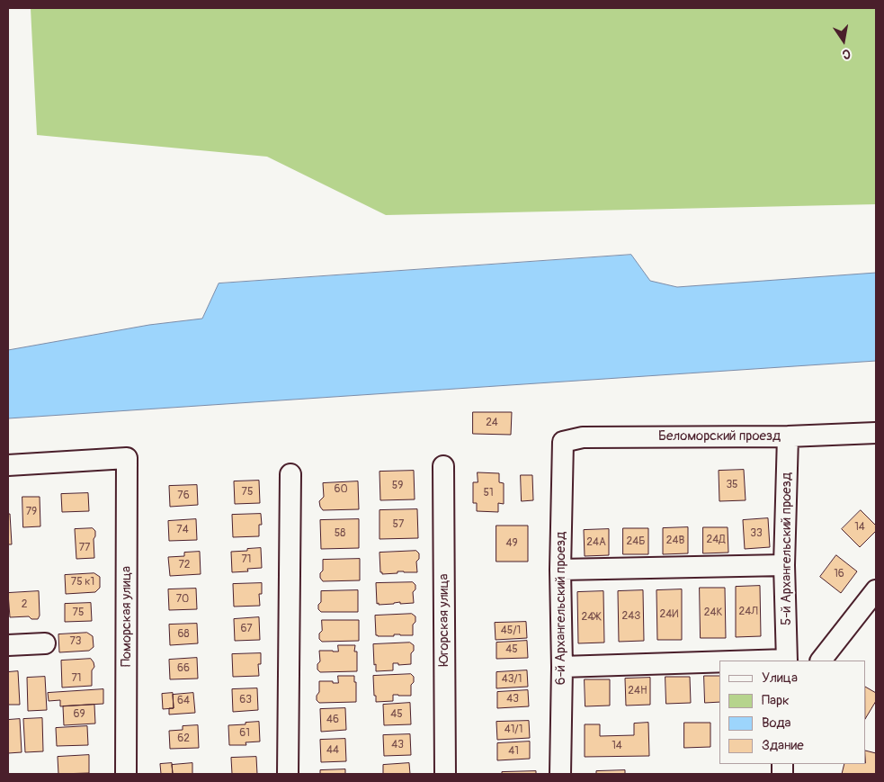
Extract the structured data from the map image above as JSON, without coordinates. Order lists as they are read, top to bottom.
{
  "streets": {
    "street": [
      "Беломорский проезд",
      "5-й Архангельский проезд",
      "6-й Архангельский проезд",
      "Поморская улица",
      "Югорская улица"
    ]
  },
  "crossings": [
    ["Беломорский проезд", "5-й Архангельский проезд"],
    ["Беломорский проезд", "6-й Архангельский проезд"]
  ],
  "house_numbers": [
    "24",
    "35",
    "59",
    "60",
    "75",
    "51",
    "76",
    "79",
    "57",
    "14",
    "74",
    "58",
    "33",
    "24Д",
    "24В",
    "24Б",
    "24А",
    "49",
    "77",
    "71",
    "72",
    "16",
    "75 к1",
    "70",
    "2",
    "24Л",
    "75",
    "24К",
    "24И",
    "24З",
    "24Ж",
    "67",
    "45/1",
    "68",
    "73",
    "45",
    "66",
    "71",
    "43/1",
    "24Н",
    "43",
    "63",
    "64",
    "69",
    "45",
    "46",
    "41/1",
    "61",
    "62",
    "43",
    "14",
    "44",
    "41"
  ],
  "legend": [
    "Улица",
    "Парк",
    "Вода",
    "Здание"
  ],
  "north": "bottom"
}
